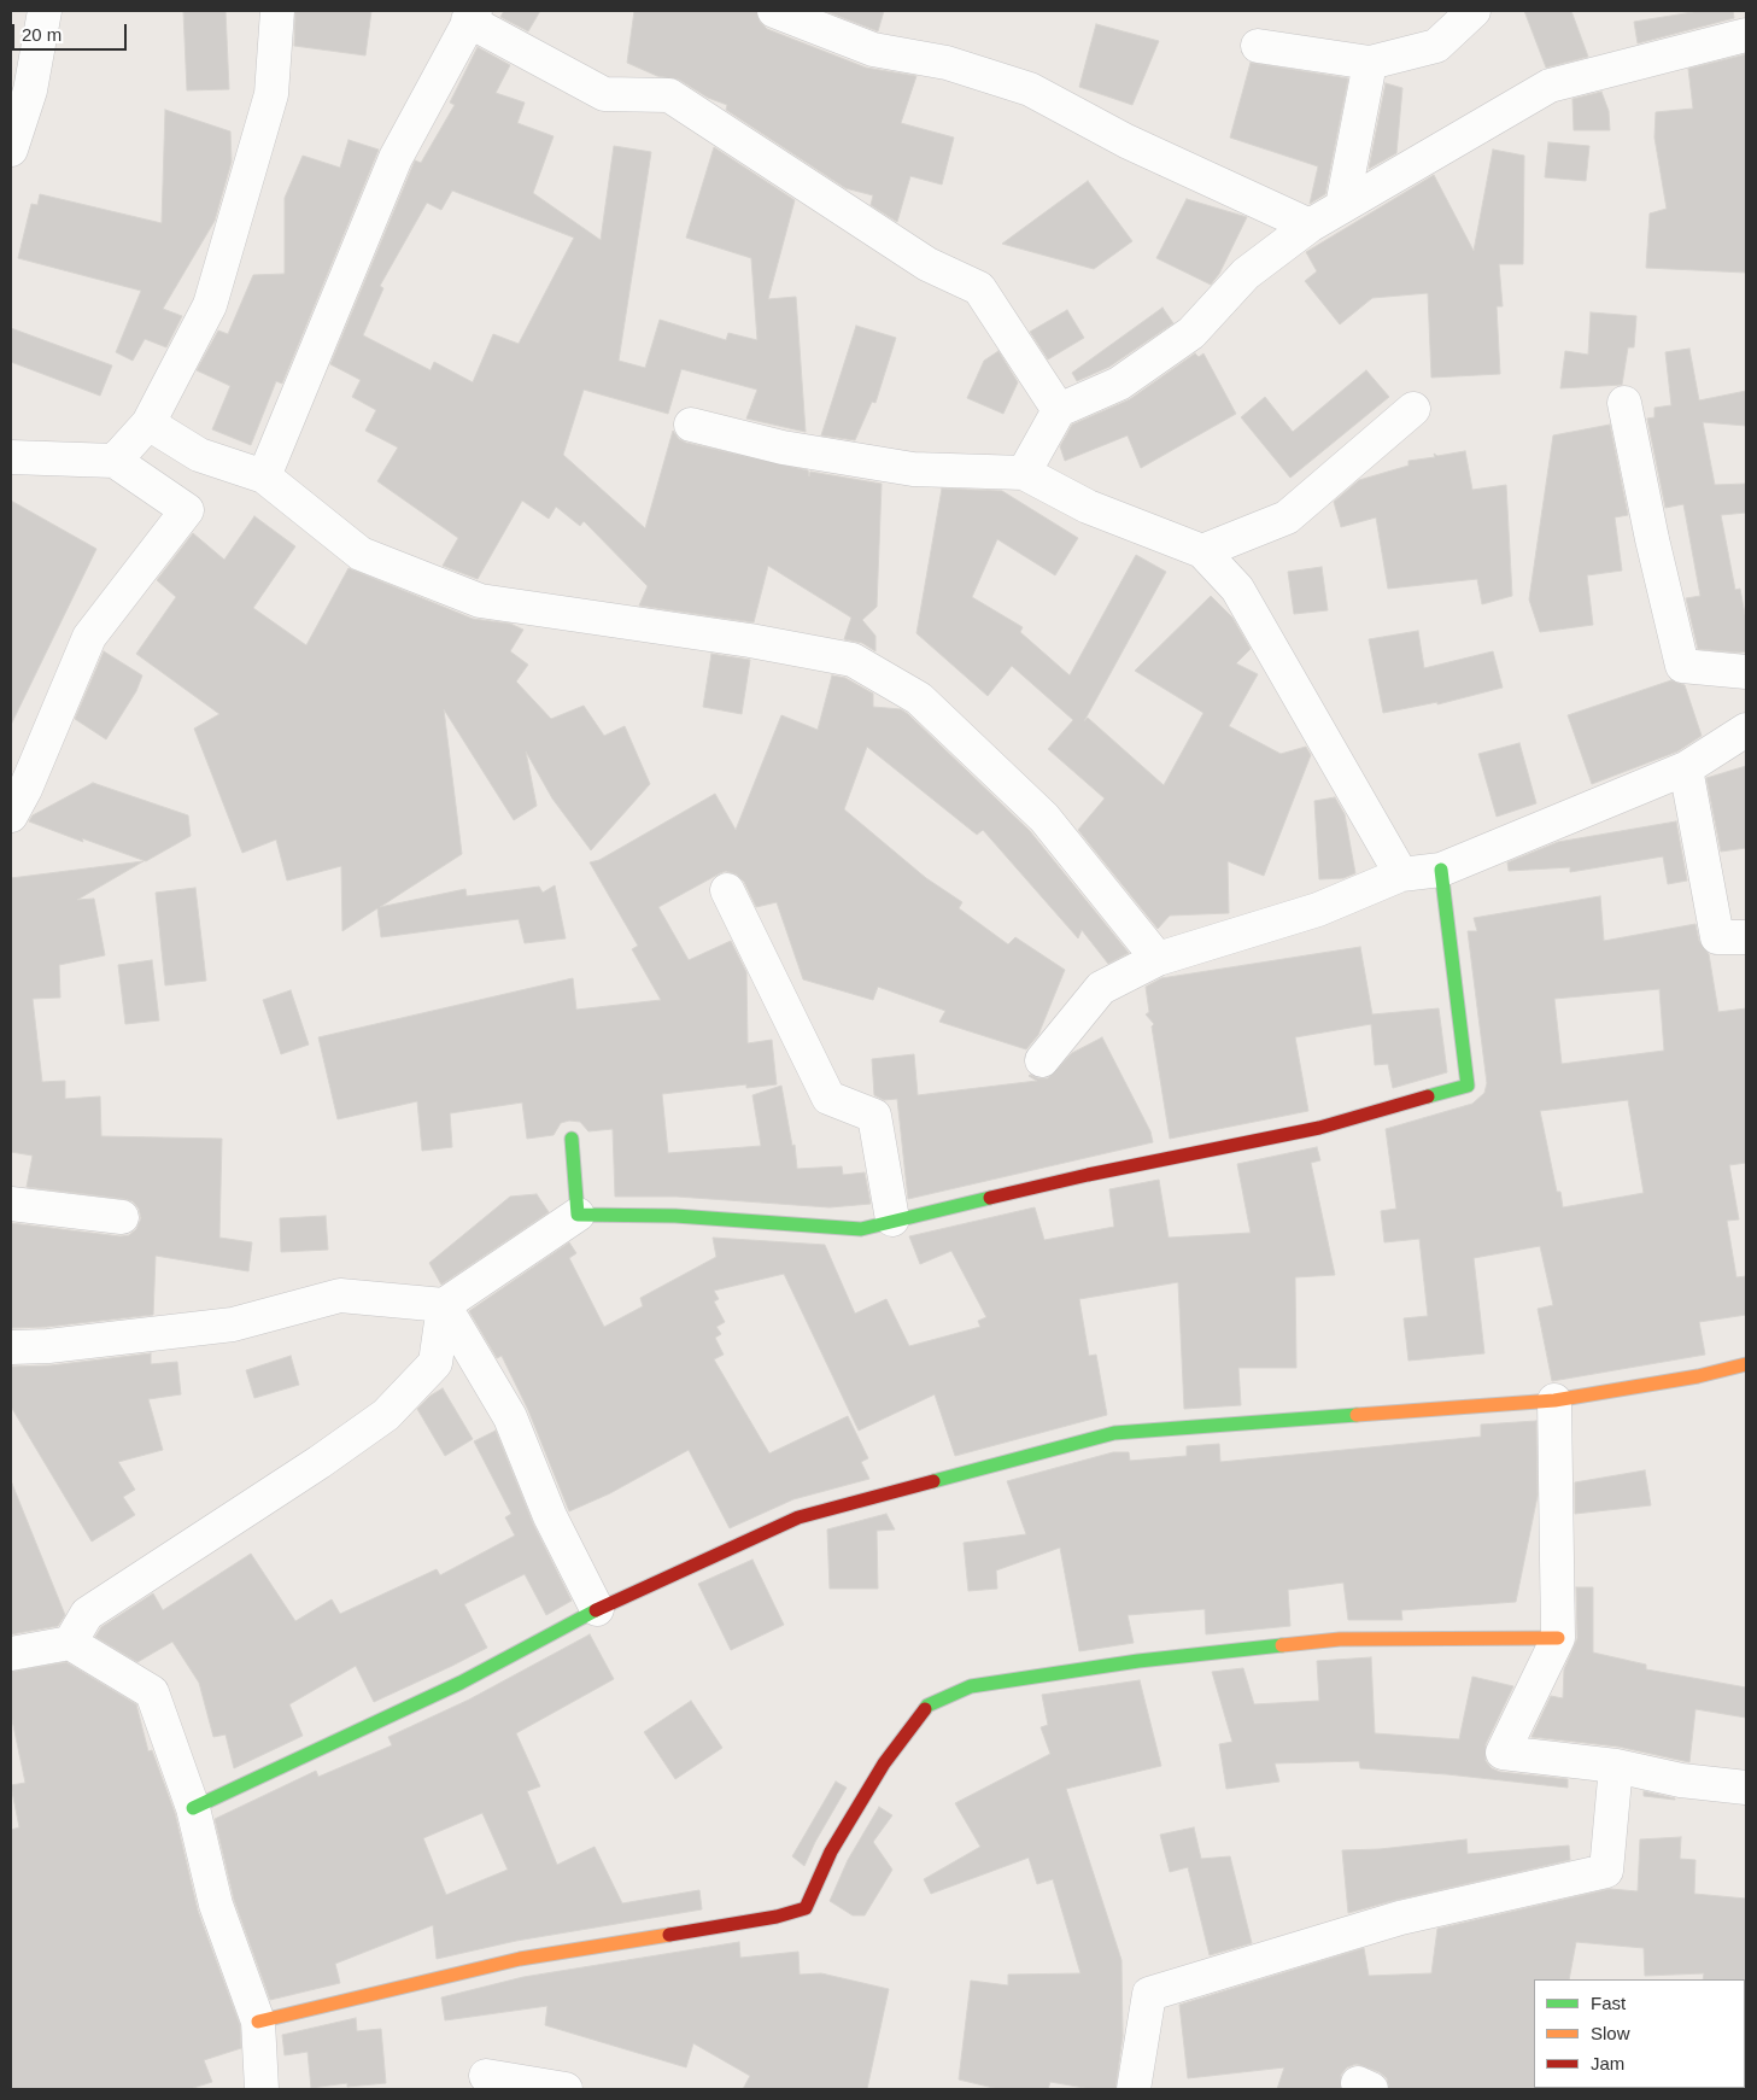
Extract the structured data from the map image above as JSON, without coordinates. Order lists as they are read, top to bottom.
{
  "legend": ["Fast", "Slow", "Jam"],
  "scale_bar": "20 m"
}
